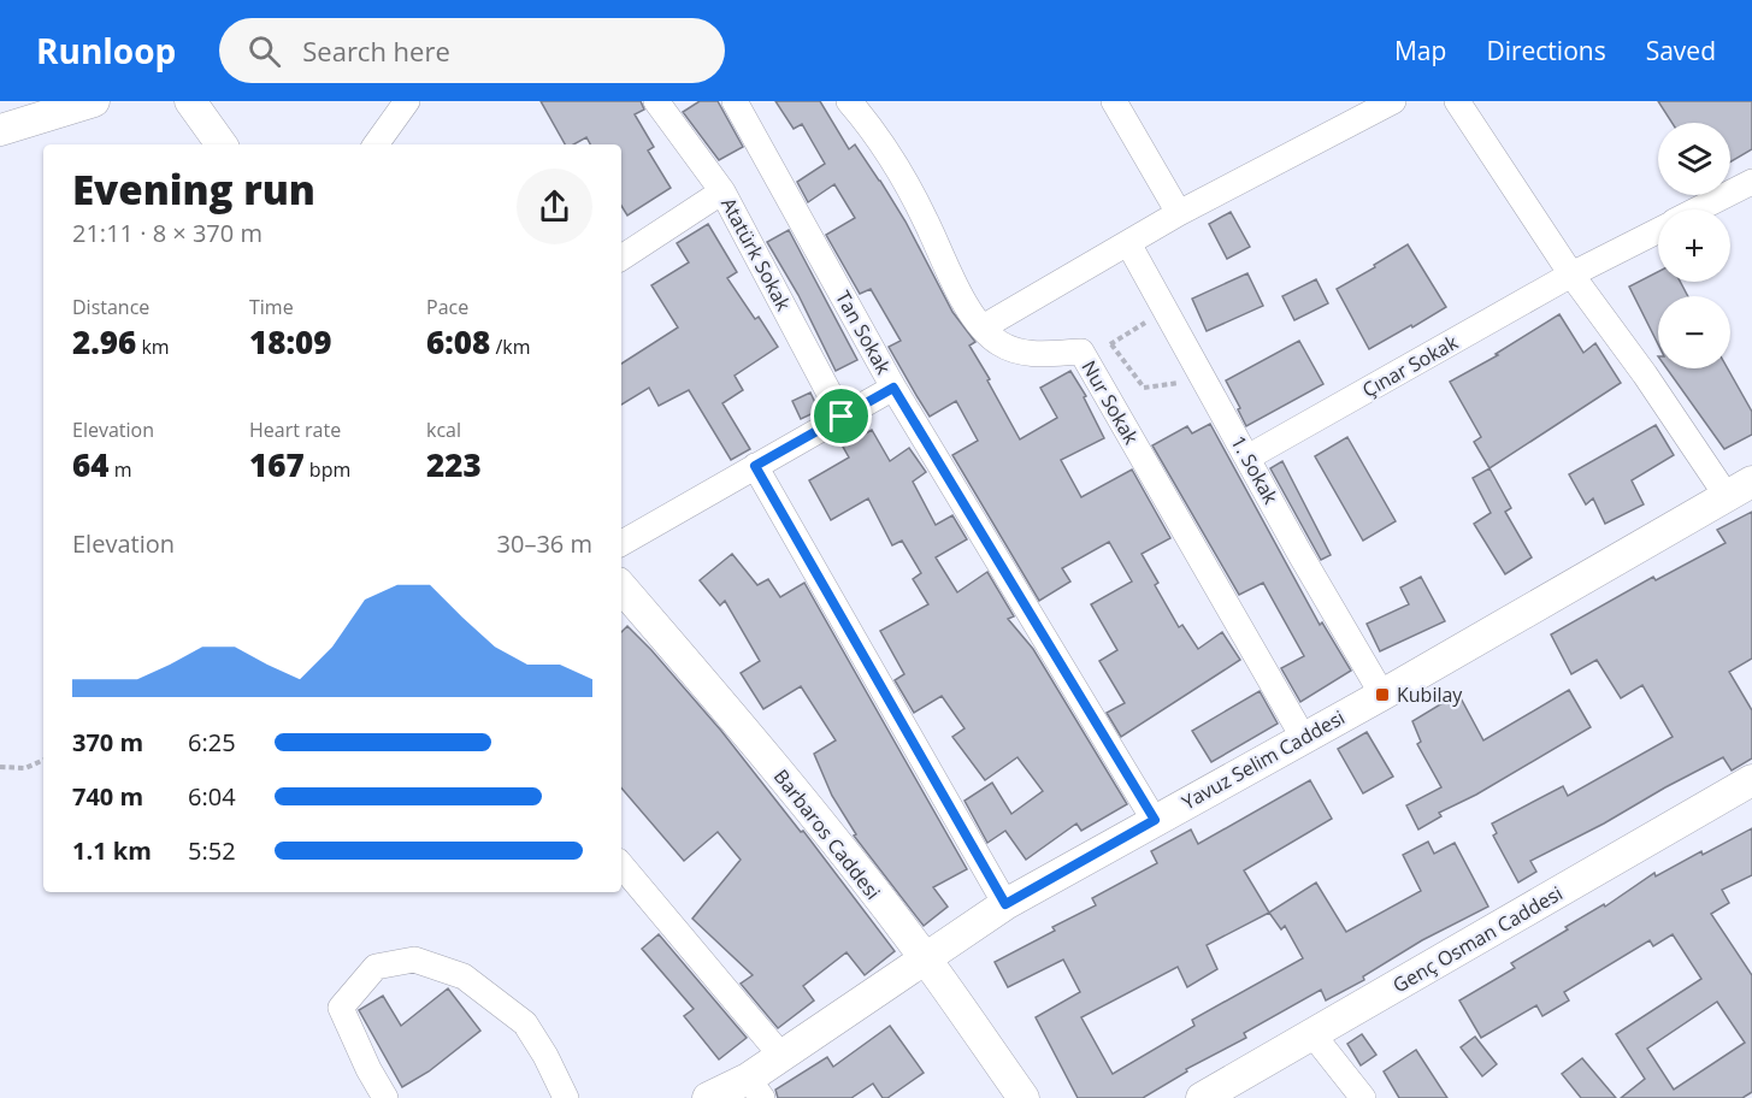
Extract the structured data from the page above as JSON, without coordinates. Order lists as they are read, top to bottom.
{
  "streets": {
    "street": [
      "Atatürk Sokak",
      "Tan Sokak",
      "Çınar Sokak",
      "Nur Sokak",
      "1. Sokak",
      "Yavuz Selim Caddesi",
      "Barbaros Caddesi",
      "Genç Osman Caddesi"
    ]
  },
  "crossings": [
    ["Tan Sokak", "Yavuz Selim Caddesi"],
    ["Çınar Sokak", "1. Sokak"],
    ["Nur Sokak", "Yavuz Selim Caddesi"],
    ["1. Sokak", "Yavuz Selim Caddesi"],
    ["Yavuz Selim Caddesi", "Barbaros Caddesi"]
  ],
  "places": {
    "transit": ["Kubilay"]
  },
  "page": {
    "header": "Runloop",
    "search": "Search here",
    "nav": ["Map", "Directions", "Saved"],
    "map_buttons": ["+", "−"],
    "heading": ["Evening run", "21:11 · 8 × 370 m"],
    "stats": [
      ["Distance", "2.96 km"],
      ["Time", "18:09"],
      ["Pace", "6:08 /km"],
      ["Elevation", "64 m"],
      ["Heart rate", "167 bpm"],
      ["kcal", "223"]
    ],
    "chart": ["Elevation", "30–36 m"],
    "list": [
      {
        "name": "370 m",
        "note": "6:25"
      },
      {
        "name": "740 m",
        "note": "6:04"
      },
      {
        "name": "1.1 km",
        "note": "5:52"
      }
    ]
  }
}
